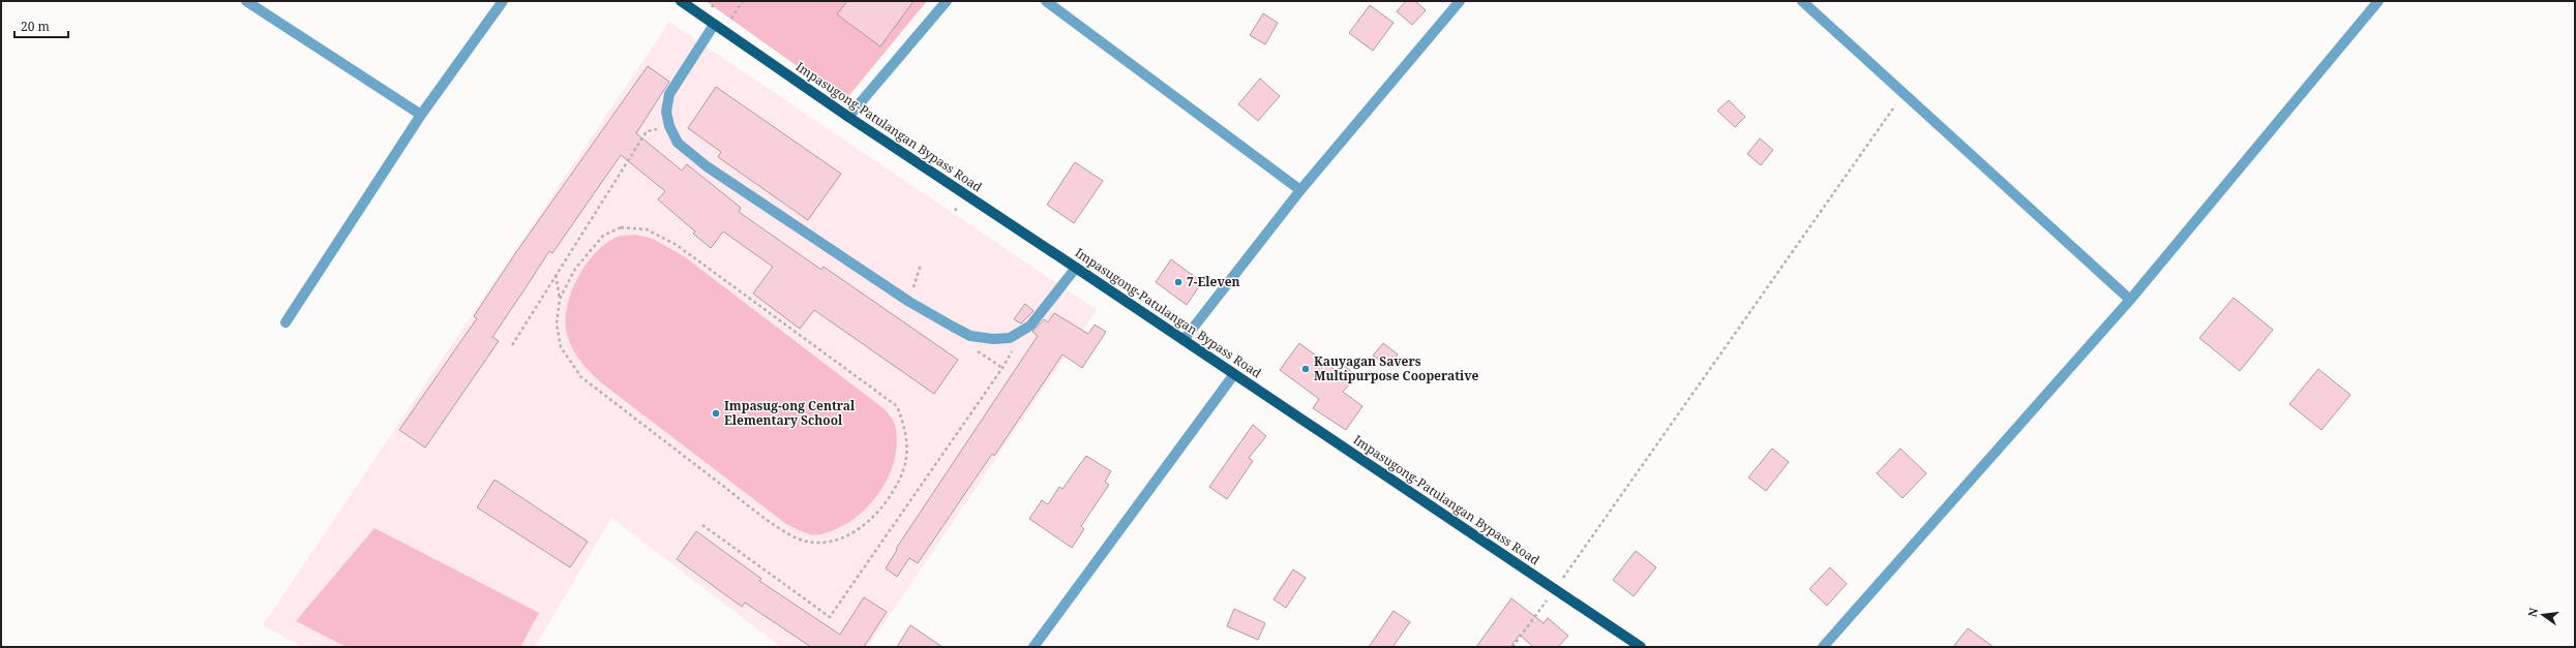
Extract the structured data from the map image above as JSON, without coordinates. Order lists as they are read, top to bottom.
{
  "streets": {
    "main road": ["Impasugong-Patulangan Bypass Road"]
  },
  "places": ["7-Eleven", "Kauyagan Savers Multipurpose Cooperative", "Impasug-ong Central Elementary School"],
  "scale_bar": "20 m",
  "north": "left"
}
